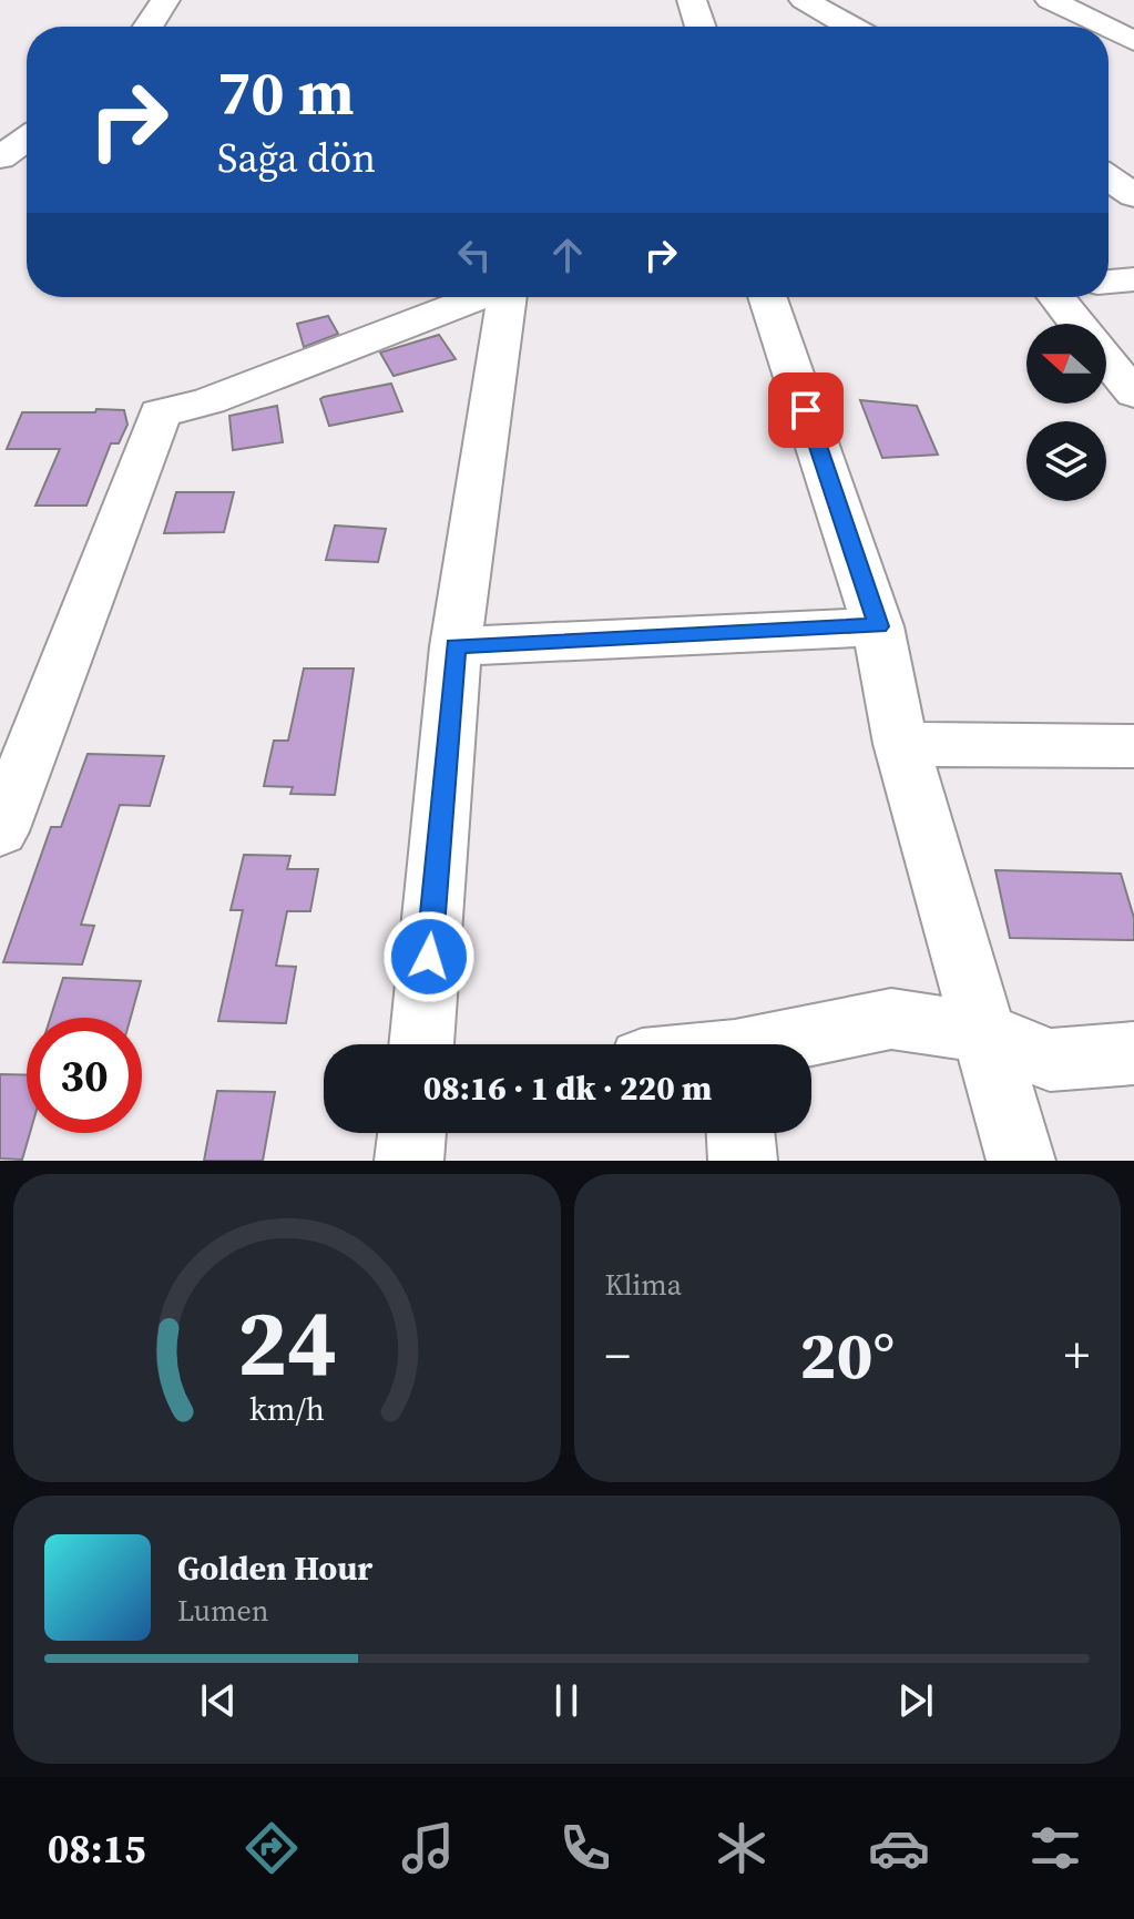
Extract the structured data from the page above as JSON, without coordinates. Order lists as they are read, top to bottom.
{
  "north": "left",
  "page": {
    "turn": ["70 m", "Sağa dön"],
    "limit": "30",
    "trip": "08:16 · 1 dk · 220 m",
    "tile": "Klima",
    "heat": ["−", "20°", "+"],
    "song": ["Golden Hour", "Lumen"],
    "tabs": "08:15",
    "gauge": ["24", "km/h"]
  }
}
